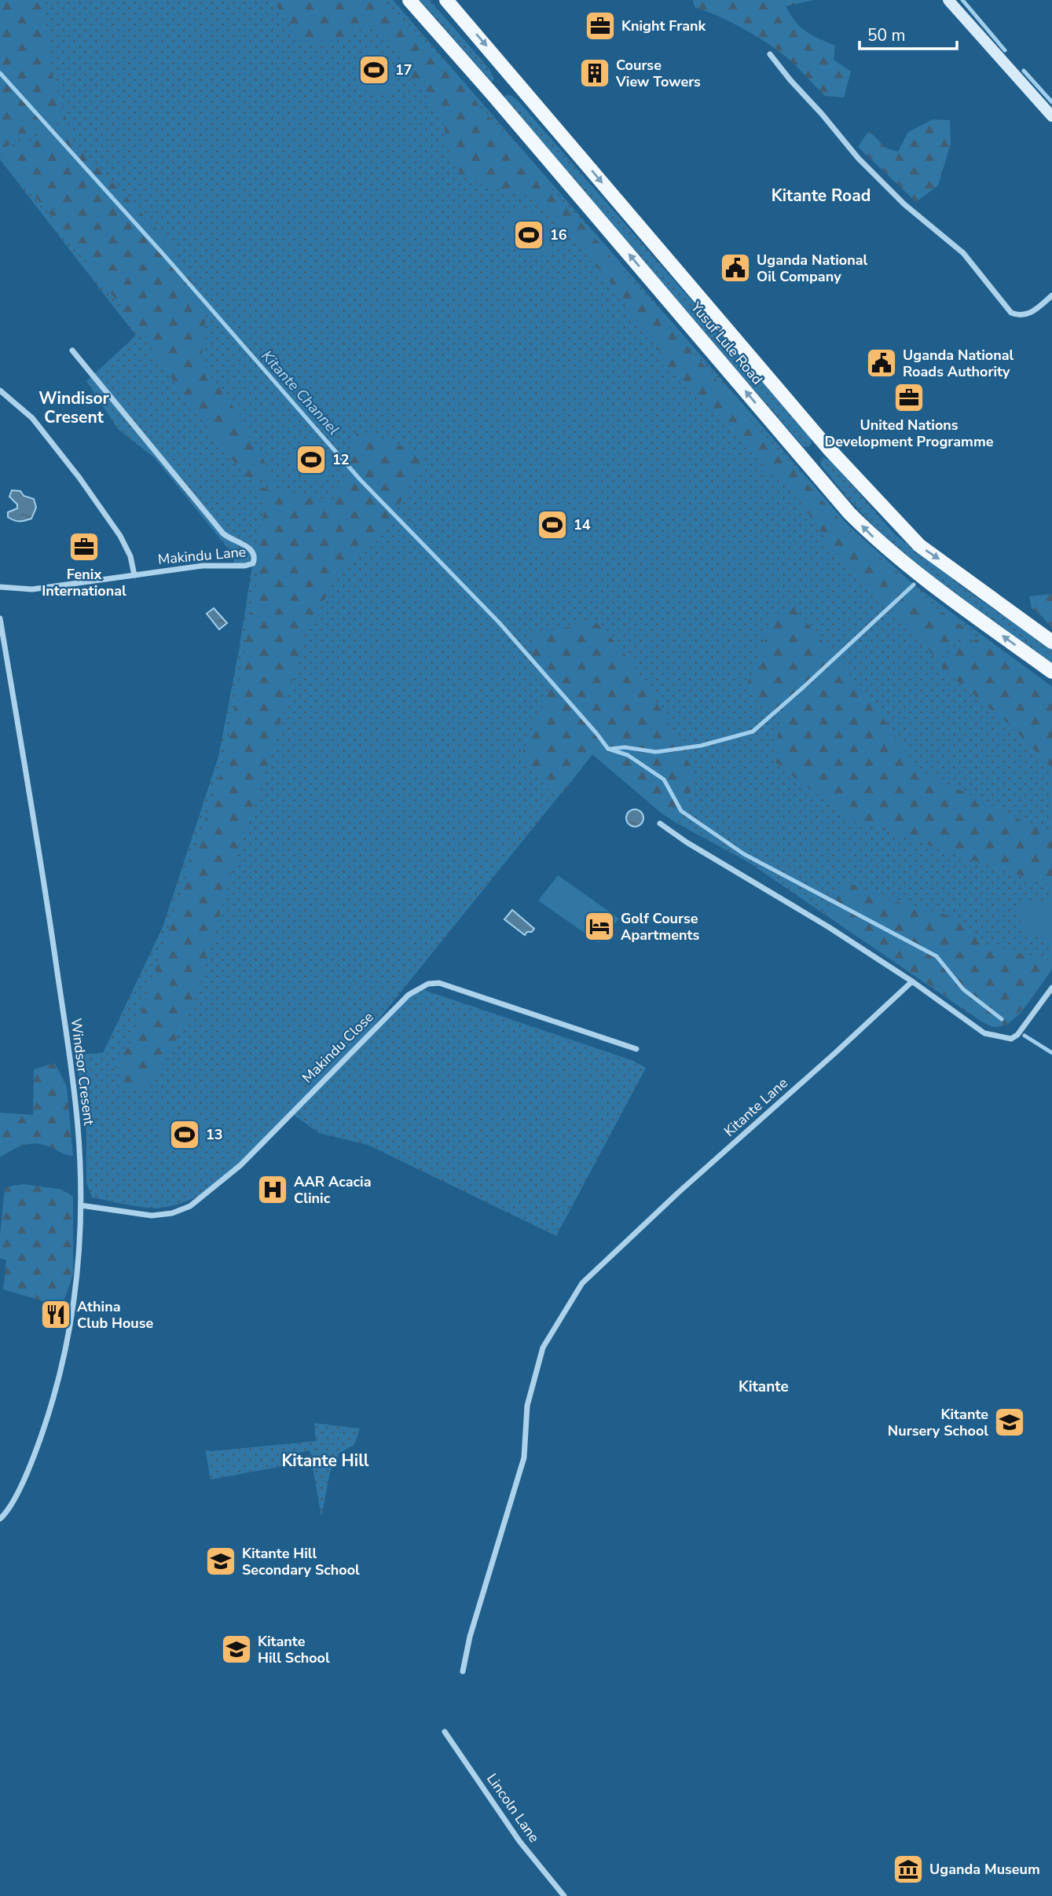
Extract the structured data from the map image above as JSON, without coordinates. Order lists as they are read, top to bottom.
{
  "streets": {
    "main road": ["Yusuf Lule Road"],
    "street": [
      "Makindu Lane",
      "Makindu Close",
      "Windsor Cresent",
      "Kitante Lane",
      "Lincoln Lane"
    ]
  },
  "crossings": [
    ["Makindu Close", "Windsor Cresent"]
  ],
  "districts": [
    "Kitante Road",
    "Windisor Cresent",
    "Kitante",
    "Kitante Hill"
  ],
  "water": ["Kitante Channel"],
  "places": {
    "office": ["Knight Frank", "United Nations Development Programme", "Fenix International"],
    "sports": [
      "17",
      "16",
      "12",
      "14",
      "13"
    ],
    "building": ["Course View Towers"],
    "public building": ["Uganda National Oil Company", "Uganda National Roads Authority"],
    "hotel": ["Golf Course Apartments"],
    "hospital": ["AAR Acacia Clinic"],
    "restaurant": ["Athina Club House"],
    "school or university": ["Kitante Nursery School", "Kitante Hill Secondary School", "Kitante Hill School"],
    "museum": ["Uganda Museum"]
  },
  "scale_bar": "50 m"
}
